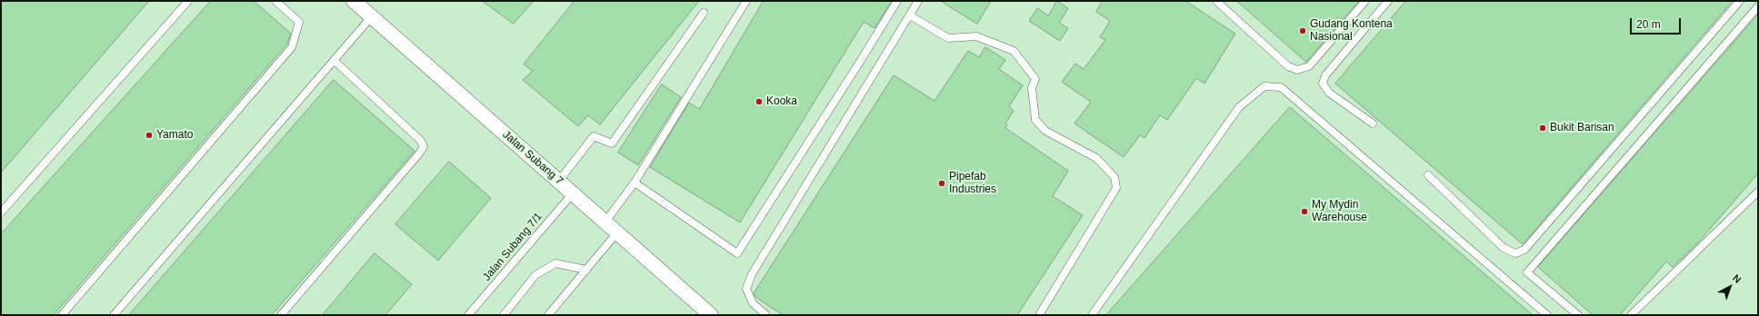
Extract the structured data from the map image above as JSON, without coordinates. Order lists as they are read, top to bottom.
{
  "streets": {
    "street": ["Jalan Subang 7"],
    "lane": ["Jalan Subang 7/1"]
  },
  "crossings": [
    ["Jalan Subang 7", "Jalan Subang 7/1"]
  ],
  "places": [
    "Gudang Kontena Nasional",
    "Kooka",
    "Bukit Barisan",
    "Yamato",
    "Pipefab Industries",
    "My Mydin Warehouse"
  ],
  "scale_bar": "20 m",
  "north": "top right"
}
